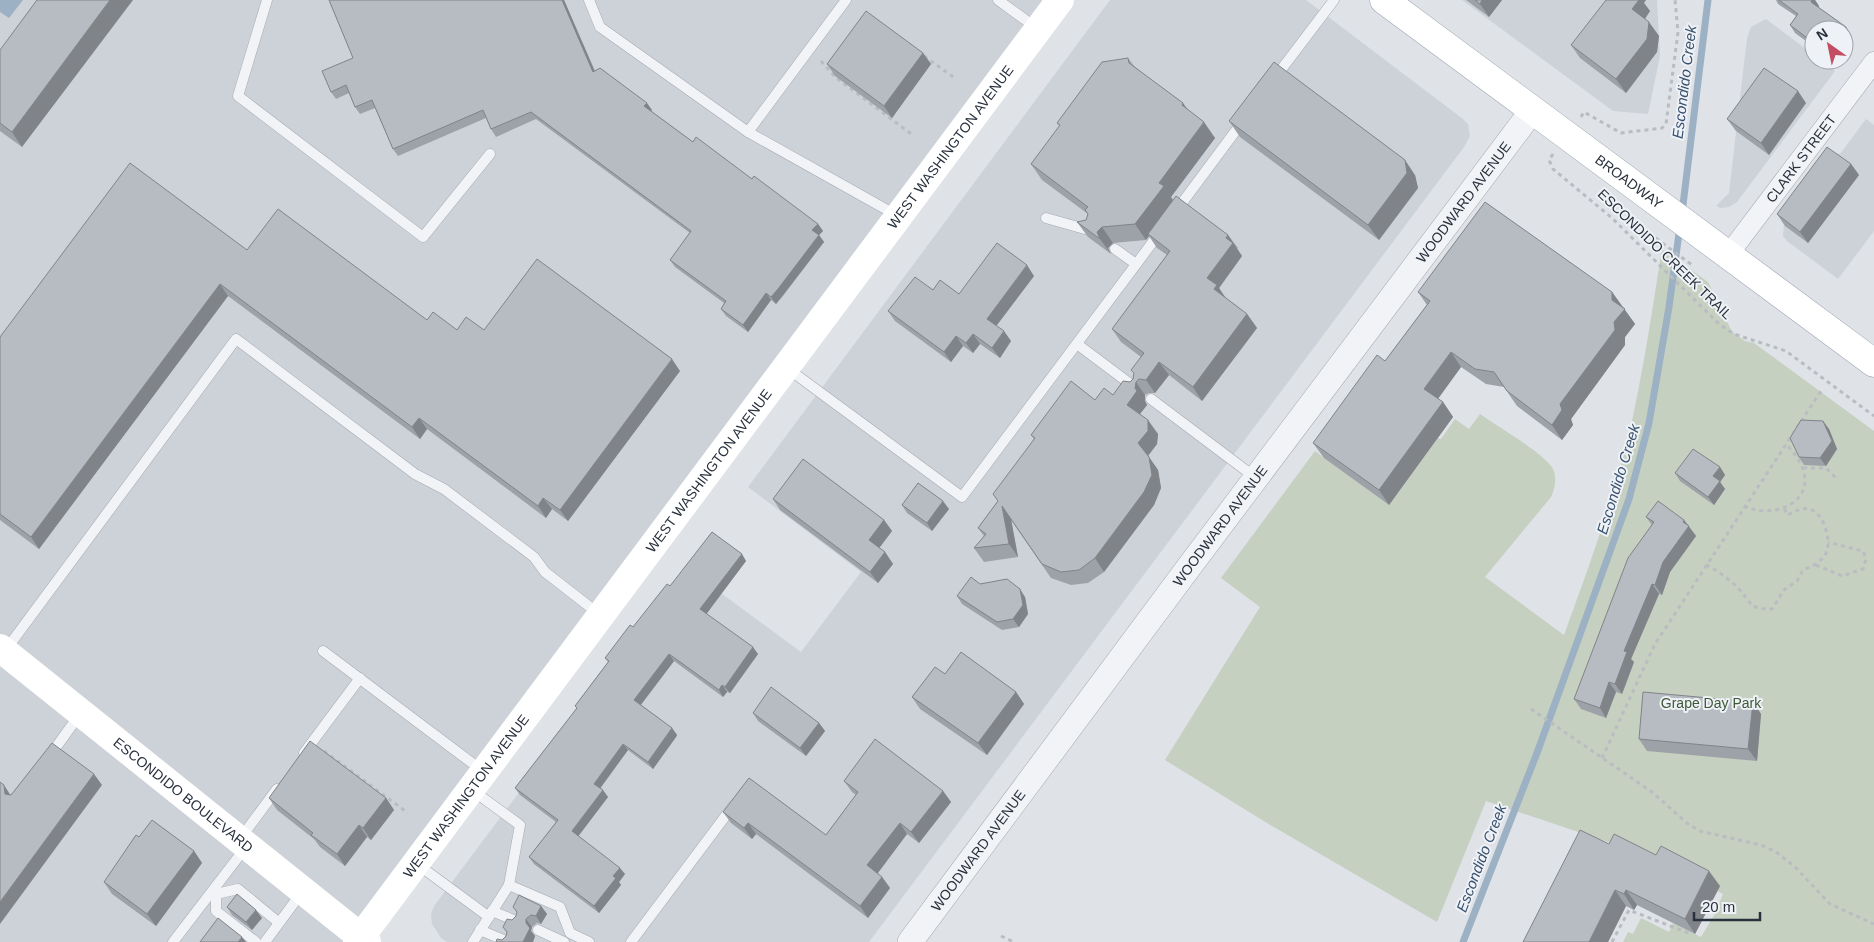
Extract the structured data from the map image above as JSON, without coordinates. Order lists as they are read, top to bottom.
{
  "streets": {
    "main road": ["WEST WASHINGTON AVENUE", "BROADWAY", "ESCONDIDO BOULEVARD"],
    "street": ["CLARK STREET", "WOODWARD AVENUE"],
    "path": ["ESCONDIDO CREEK TRAIL"]
  },
  "crossings": [
    ["WEST WASHINGTON AVENUE", "ESCONDIDO BOULEVARD"],
    ["CLARK STREET", "BROADWAY"],
    ["BROADWAY", "WOODWARD AVENUE"]
  ],
  "water": ["Escondido Creek"],
  "parks": ["Grape Day Park"],
  "scale_bar": "20 m",
  "north": "top left"
}
